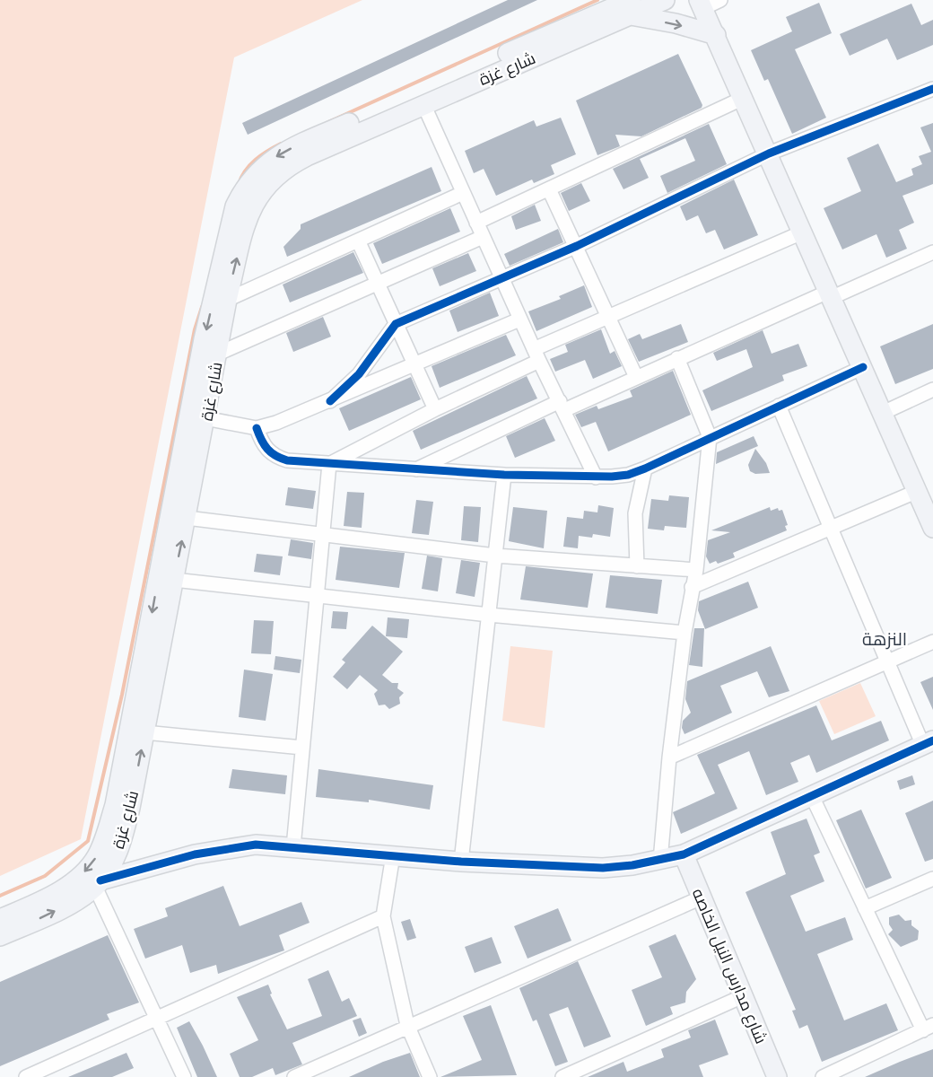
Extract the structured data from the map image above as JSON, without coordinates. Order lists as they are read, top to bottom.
{
  "streets": {
    "main road": ["شارع غزة", "شارع مدارس النيل الخاصه"]
  },
  "districts": ["النزهة"]
}
